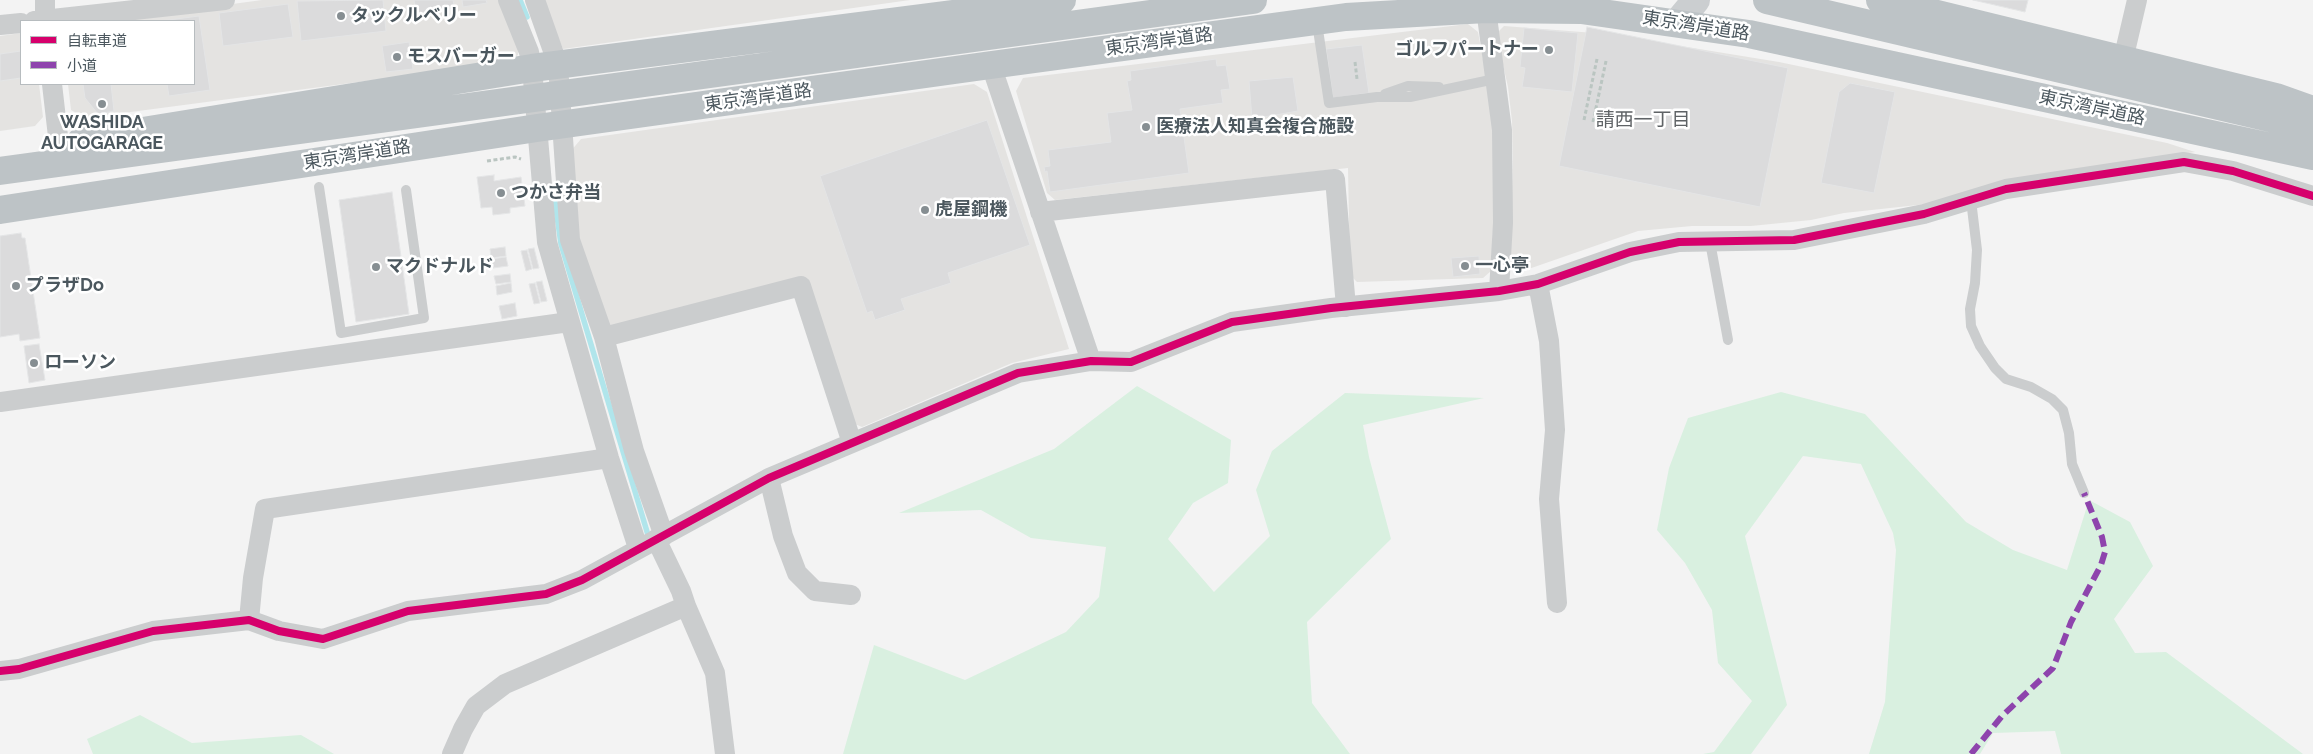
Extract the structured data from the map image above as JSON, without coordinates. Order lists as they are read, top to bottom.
{
  "streets": {
    "highway": ["東京湾岸道路"]
  },
  "districts": ["請西一丁目"],
  "places": [
    "タックルベリー",
    "ゴルフパートナー",
    "モスバーガー",
    "WASHIDA AUTOGARAGE",
    "医療法人知真会複合施設",
    "つかさ弁当",
    "虎屋鋼機",
    "一心亭",
    "マクドナルド",
    "プラザDo",
    "ローソン"
  ],
  "legend": ["自転車道", "小道"]
}
